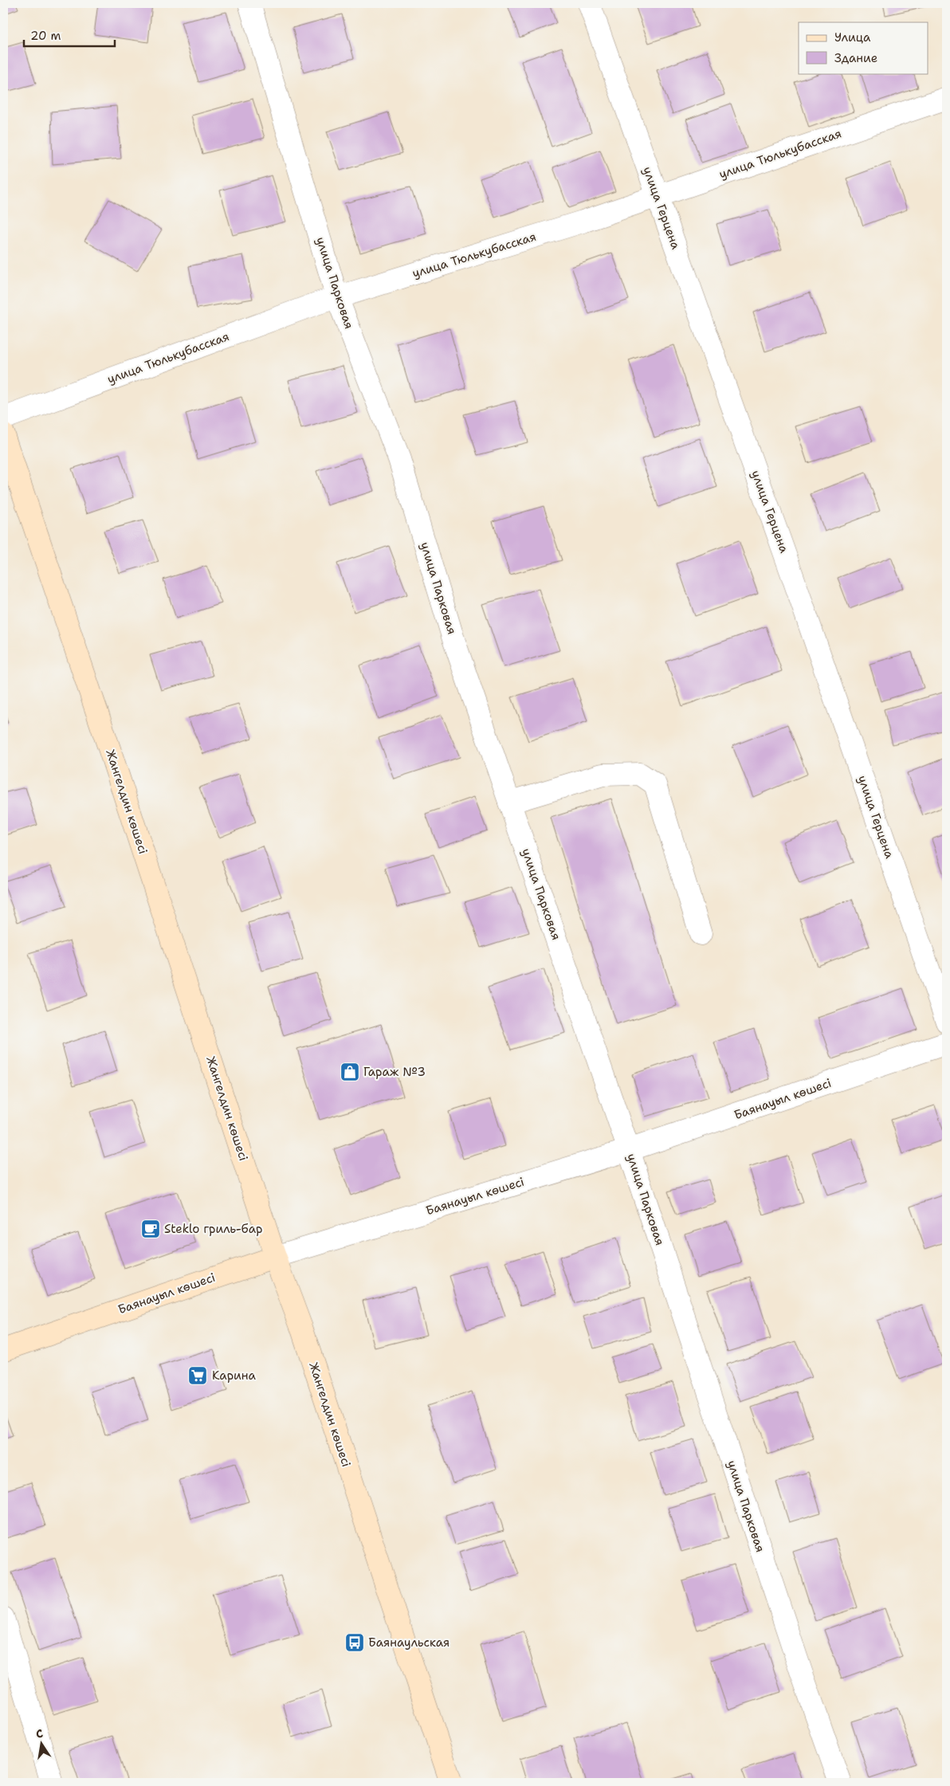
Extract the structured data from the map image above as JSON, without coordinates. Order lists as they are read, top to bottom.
{
  "streets": {
    "main road": ["Жангелдин көшесі", "Баянауыл көшесі"],
    "street": ["улица Тюлькубасская", "улица Герцена", "улица Парковая"]
  },
  "crossings": [
    ["улица Тюлькубасская", "улица Герцена"],
    ["улица Тюлькубасская", "улица Парковая"],
    ["улица Парковая", "Баянауыл көшесі"],
    ["Жангелдин көшесі", "Баянауыл көшесі"]
  ],
  "places": {
    "shop": ["Гараж №3"],
    "cafe": ["Steklo гриль-бар"],
    "supermarket": ["Карина"],
    "bus stop": ["Баянаульская"]
  },
  "legend": ["Улица", "Здание"],
  "scale_bar": "20 m",
  "north": "top"
}
